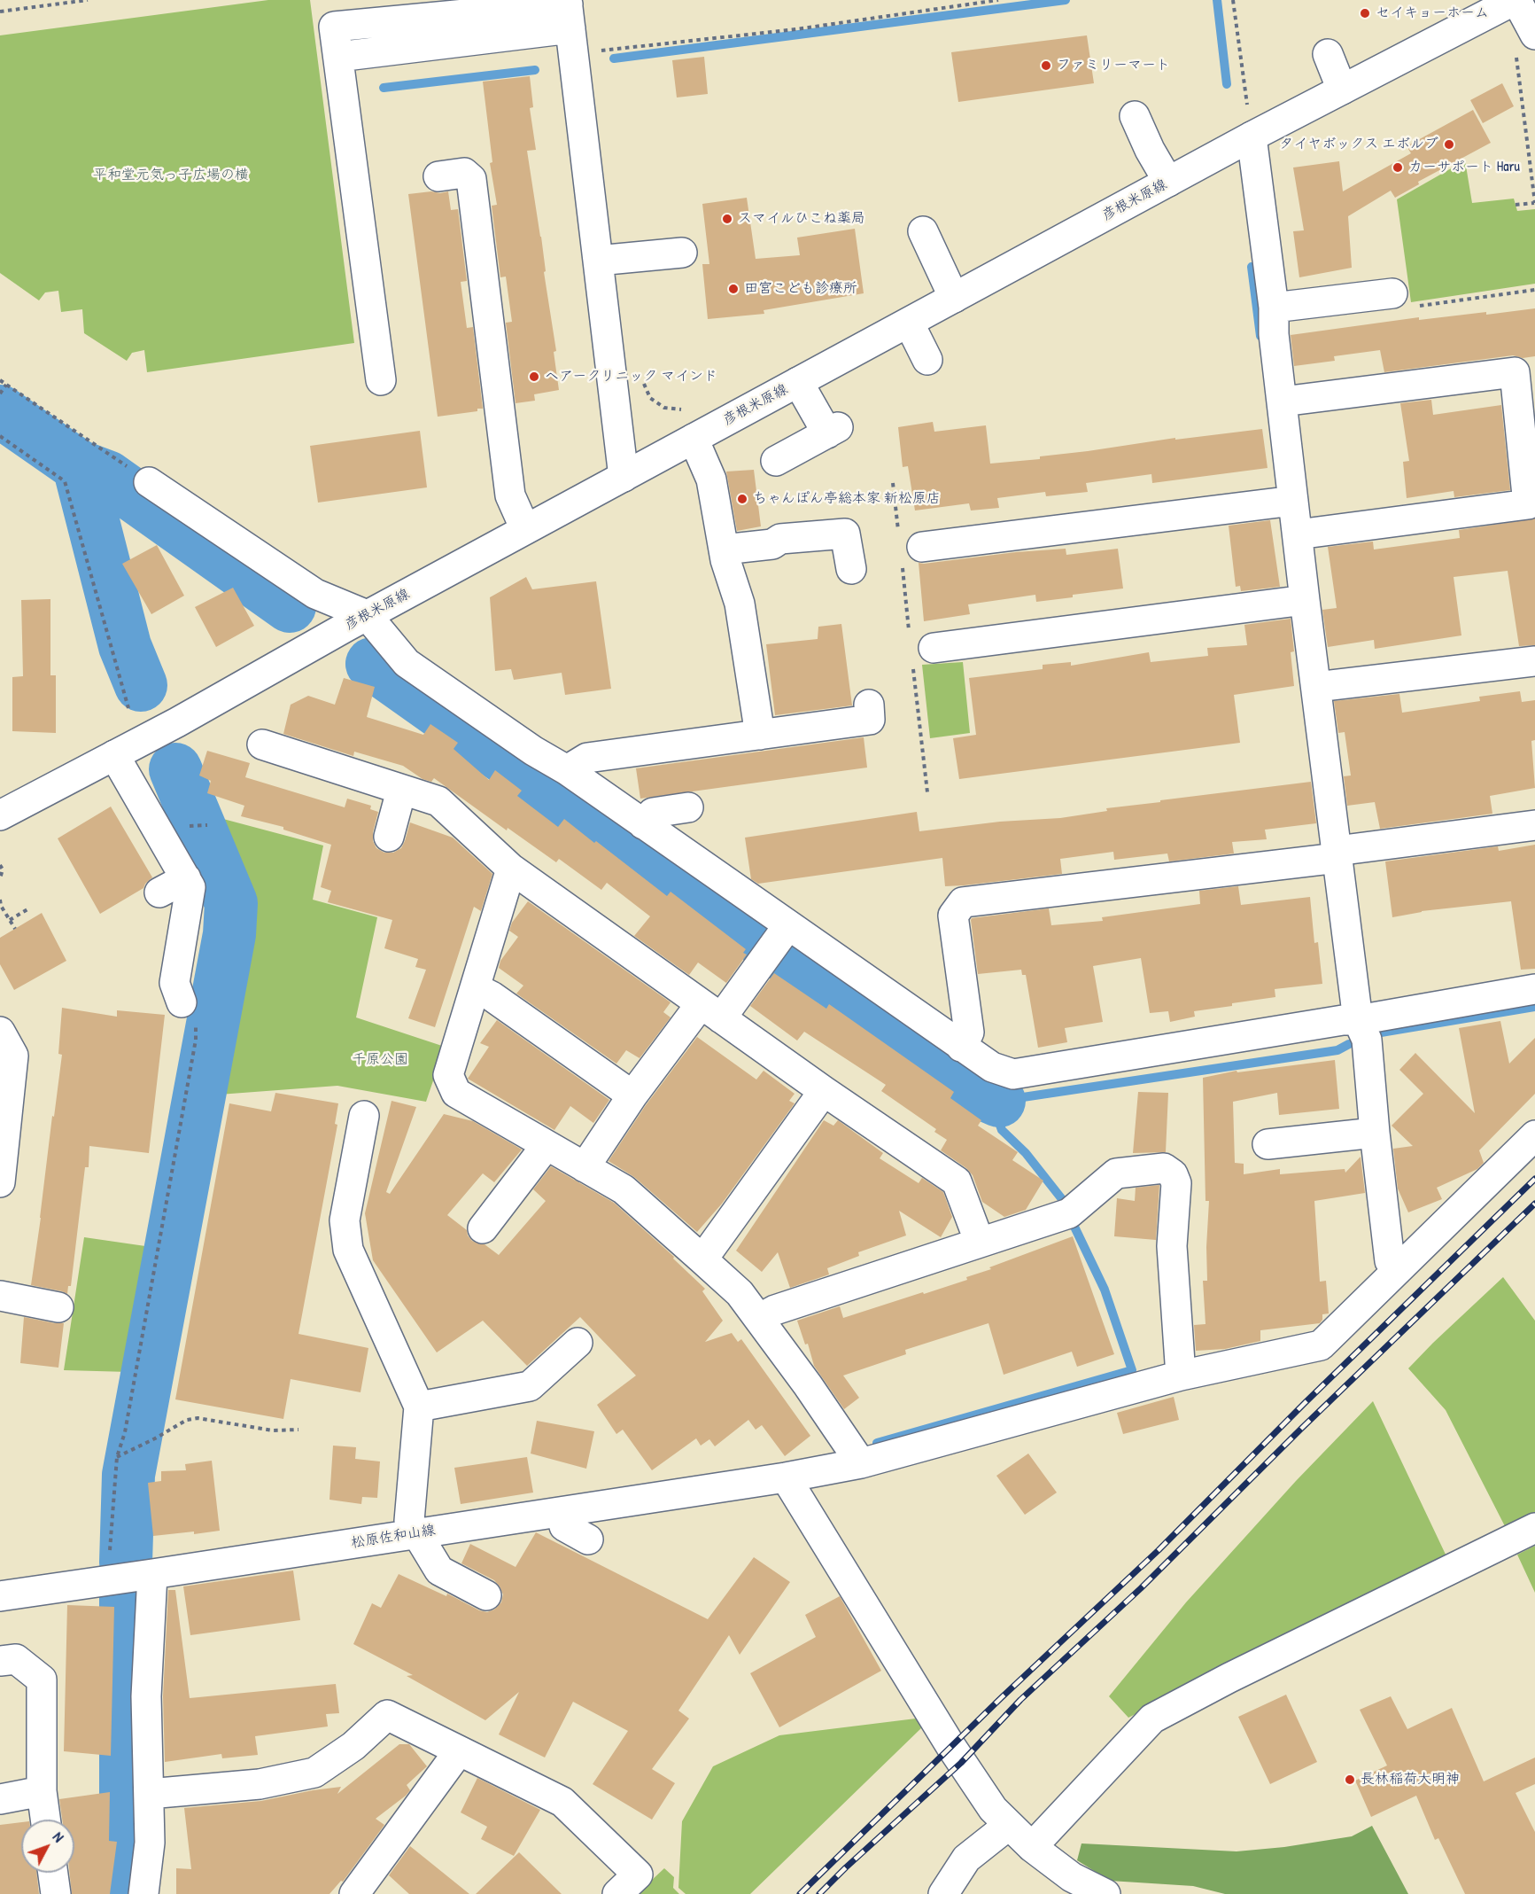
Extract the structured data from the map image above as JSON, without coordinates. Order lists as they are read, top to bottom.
{
  "streets": {
    "street": ["彦根米原線", "松原佐和山線"]
  },
  "parks": ["平和堂元気っ子広場の横", "千原公園"],
  "places": [
    "セイキョーホーム",
    "ファミリーマート",
    "タイヤボックス エボルブ",
    "カーサポート Haru",
    "スマイルひこね薬局",
    "田宮こども診療所",
    "ヘアークリニック マインド",
    "ちゃんぽん亭総本家 新松原店",
    "長林稲荷大明神"
  ],
  "north": "top right"
}
